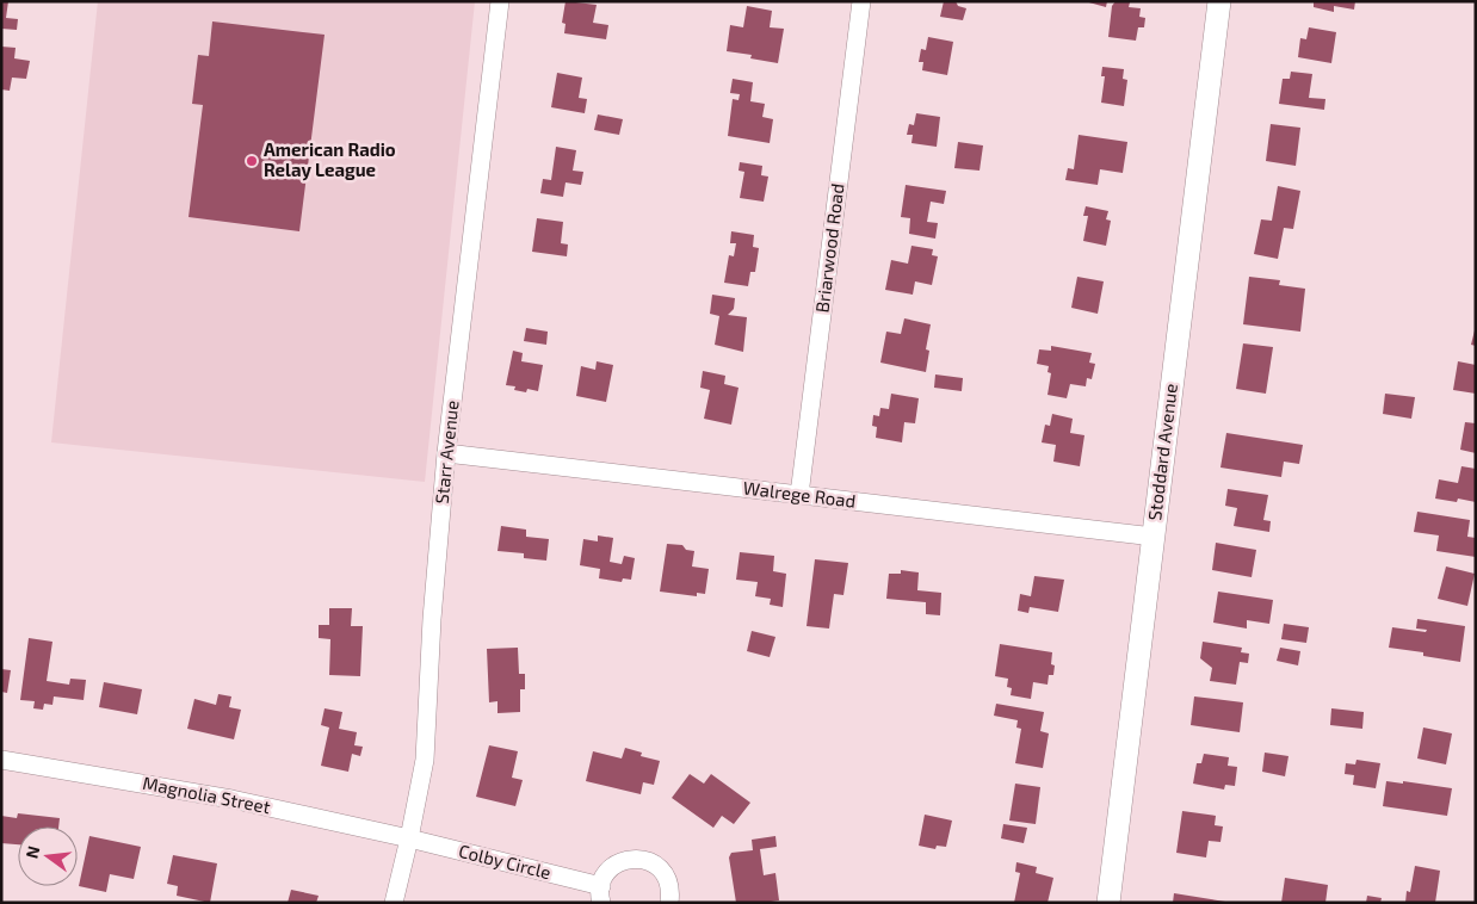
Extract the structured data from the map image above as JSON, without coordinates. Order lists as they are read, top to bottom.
{
  "streets": {
    "street": [
      "Briarwood Road",
      "Starr Avenue",
      "Stoddard Avenue",
      "Walrege Road",
      "Magnolia Street",
      "Colby Circle"
    ]
  },
  "crossings": [
    ["Briarwood Road", "Walrege Road"],
    ["Starr Avenue", "Walrege Road"],
    ["Starr Avenue", "Magnolia Street"],
    ["Starr Avenue", "Colby Circle"],
    ["Stoddard Avenue", "Walrege Road"],
    ["Magnolia Street", "Colby Circle"]
  ],
  "places": ["American Radio Relay League"],
  "north": "left"
}
